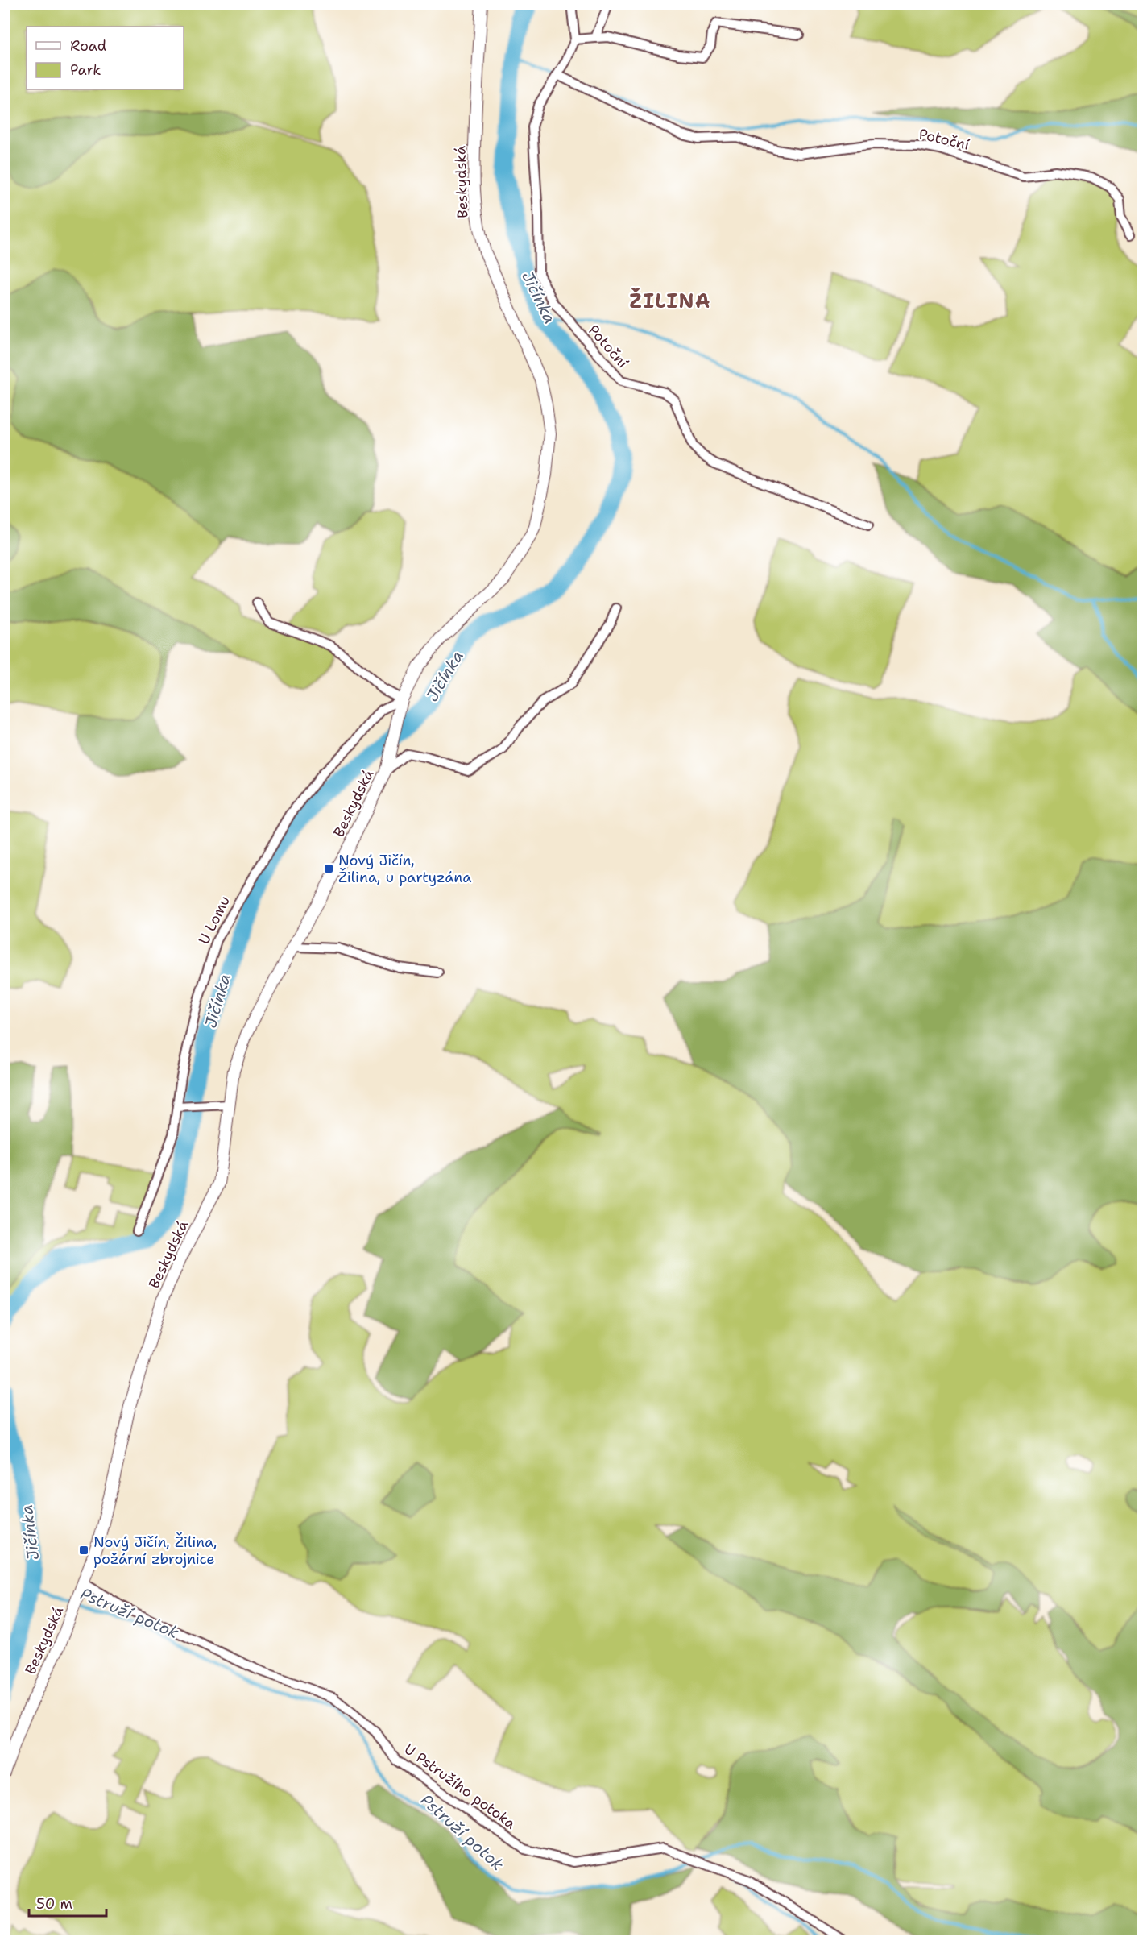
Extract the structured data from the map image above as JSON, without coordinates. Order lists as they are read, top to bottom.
{
  "streets": {
    "street": [
      "Potoční",
      "Beskydská",
      "U Lomu",
      "U Pstružího potoka"
    ]
  },
  "crossings": [
    ["Beskydská", "U Lomu"],
    ["Beskydská", "U Pstružího potoka"]
  ],
  "districts": ["ŽILINA"],
  "water": ["Jičínka", "Pstruží potok"],
  "places": {
    "transit": ["Nový Jičín, Žilina, u partyzána", "Nový Jičín, Žilina, požární zbrojnice"]
  },
  "legend": ["Road", "Park"],
  "scale_bar": "50 m"
}
